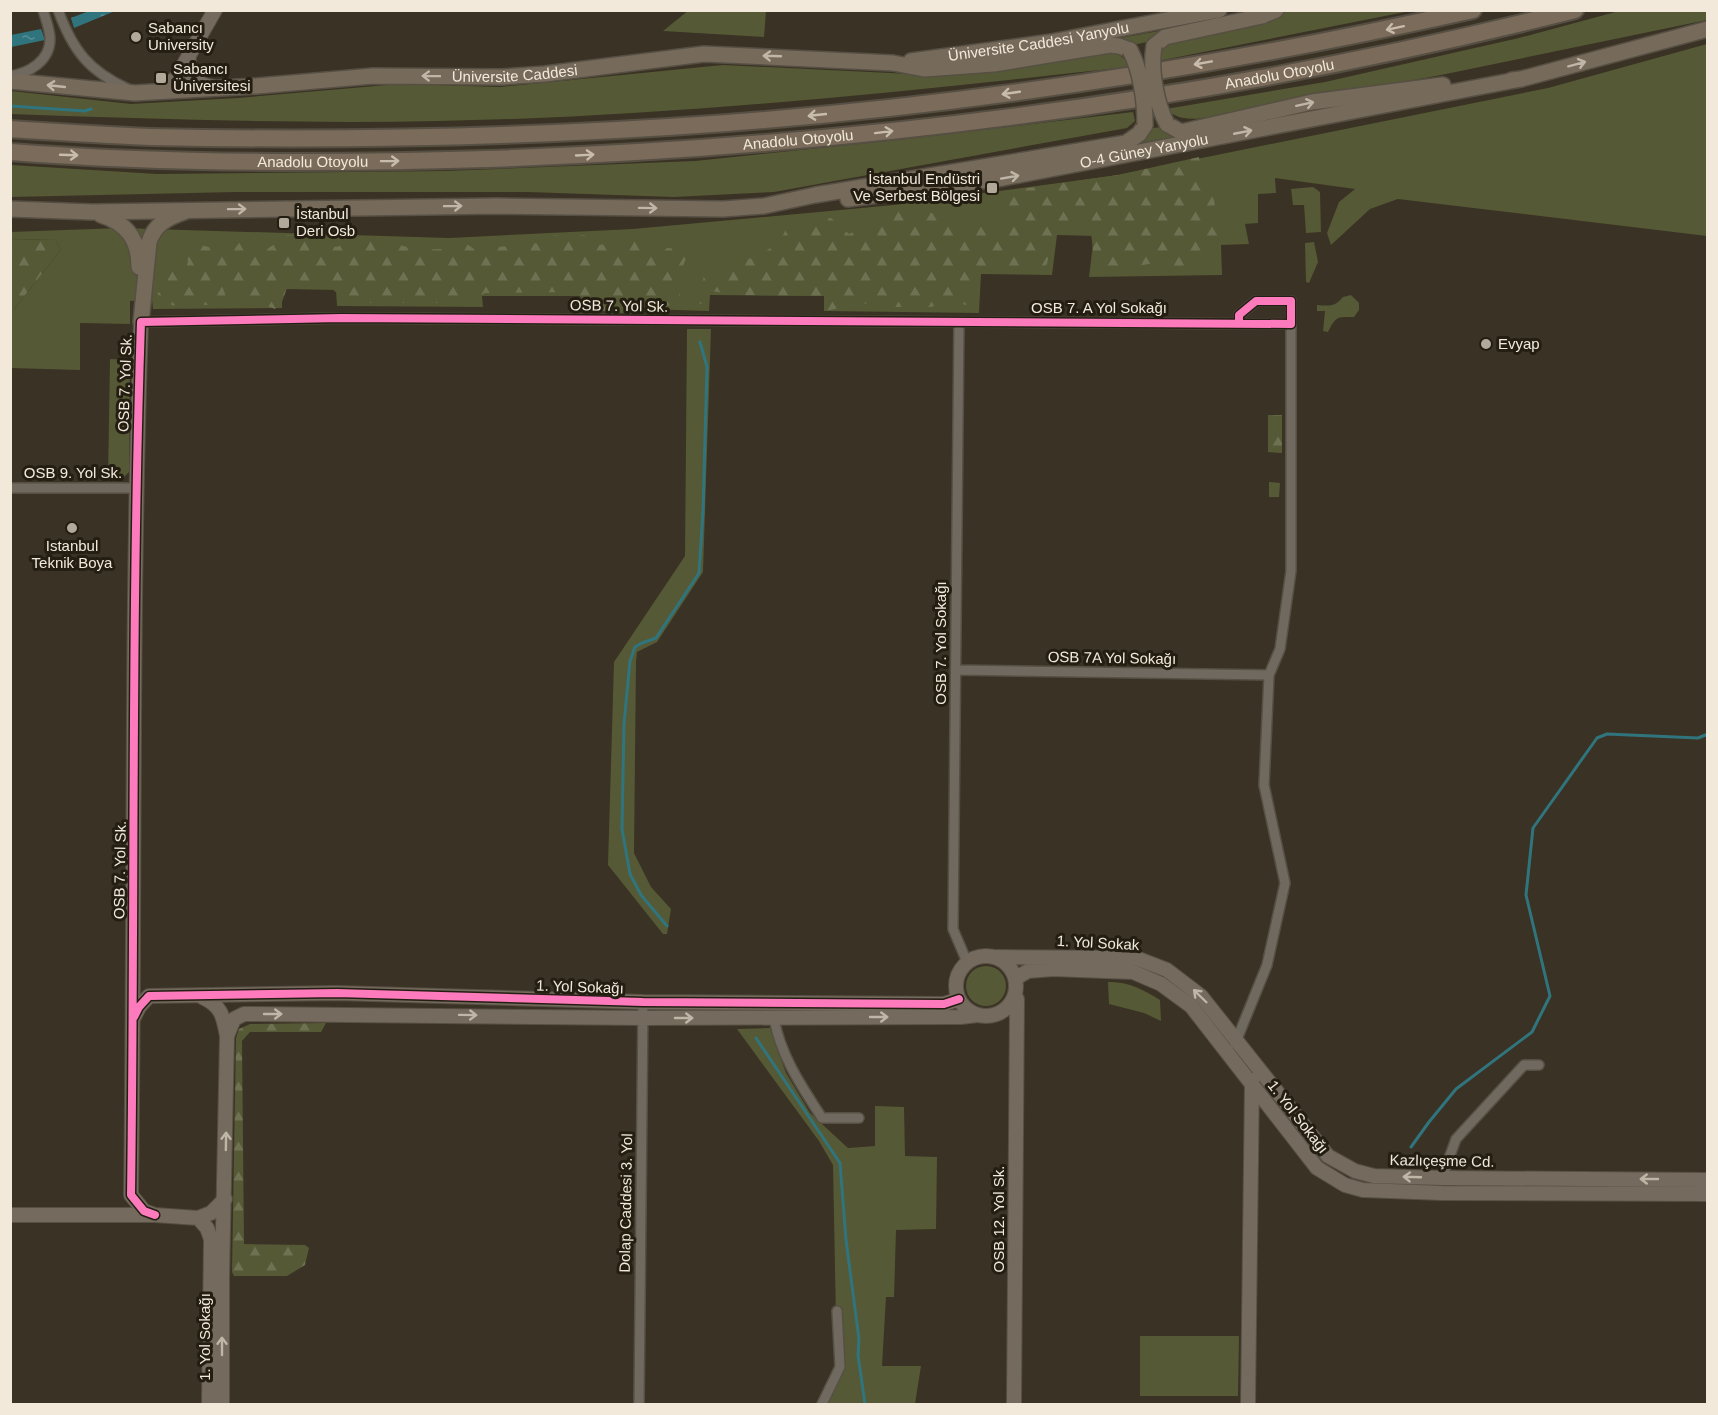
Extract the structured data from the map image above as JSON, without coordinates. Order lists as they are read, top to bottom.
{
  "streets": {
    "highway": ["Anadolu Otoyolu"],
    "main road": ["Üniversite Caddesi Yanyolu", "Üniversite Caddesi", "O-4 Güney Yanyolu"],
    "street": [
      "OSB 7. Yol Sk.",
      "OSB 7. A Yol Sokağı",
      "OSB 9. Yol Sk.",
      "OSB 7. Yol Sokağı",
      "OSB 7A Yol Sokağı",
      "1. Yol Sokak",
      "1. Yol Sokağı",
      "Kazlıçeşme Cd.",
      "Dolap Caddesi 3. Yol",
      "OSB 12. Yol Sk."
    ]
  },
  "crossings": [
    ["Üniversite Caddesi Yanyolu", "Üniversite Caddesi"],
    ["OSB 7. Yol Sk.", "OSB 7. A Yol Sokağı"],
    ["OSB 7. Yol Sk.", "OSB 9. Yol Sk."],
    ["OSB 7. Yol Sk.", "OSB 7. Yol Sokağı"],
    ["OSB 7. A Yol Sokağı", "OSB 7. Yol Sokağı"],
    ["OSB 7. Yol Sokağı", "OSB 7A Yol Sokağı"],
    ["OSB 7. Yol Sokağı", "1. Yol Sokak"],
    ["OSB 7. Yol Sokağı", "1. Yol Sokağı"],
    ["OSB 7. Yol Sokağı", "OSB 12. Yol Sk."],
    ["1. Yol Sokak", "1. Yol Sokağı"],
    ["1. Yol Sokak", "Kazlıçeşme Cd."],
    ["1. Yol Sokak", "OSB 12. Yol Sk."],
    ["1. Yol Sokağı", "Dolap Caddesi 3. Yol"],
    ["1. Yol Sokağı", "OSB 12. Yol Sk."]
  ],
  "one_way": ["O-4 Güney Yanyolu", "1. Yol Sokak", "Kazlıçeşme Cd."],
  "places": {
    "other": ["Sabancı University", "Evyap", "Istanbul Teknik Boya"],
    "transit": ["Sabancı Üniversitesi", "İstanbul Endüstri Ve Serbest Bölgesi", "İstanbul Deri Osb"]
  }
}
